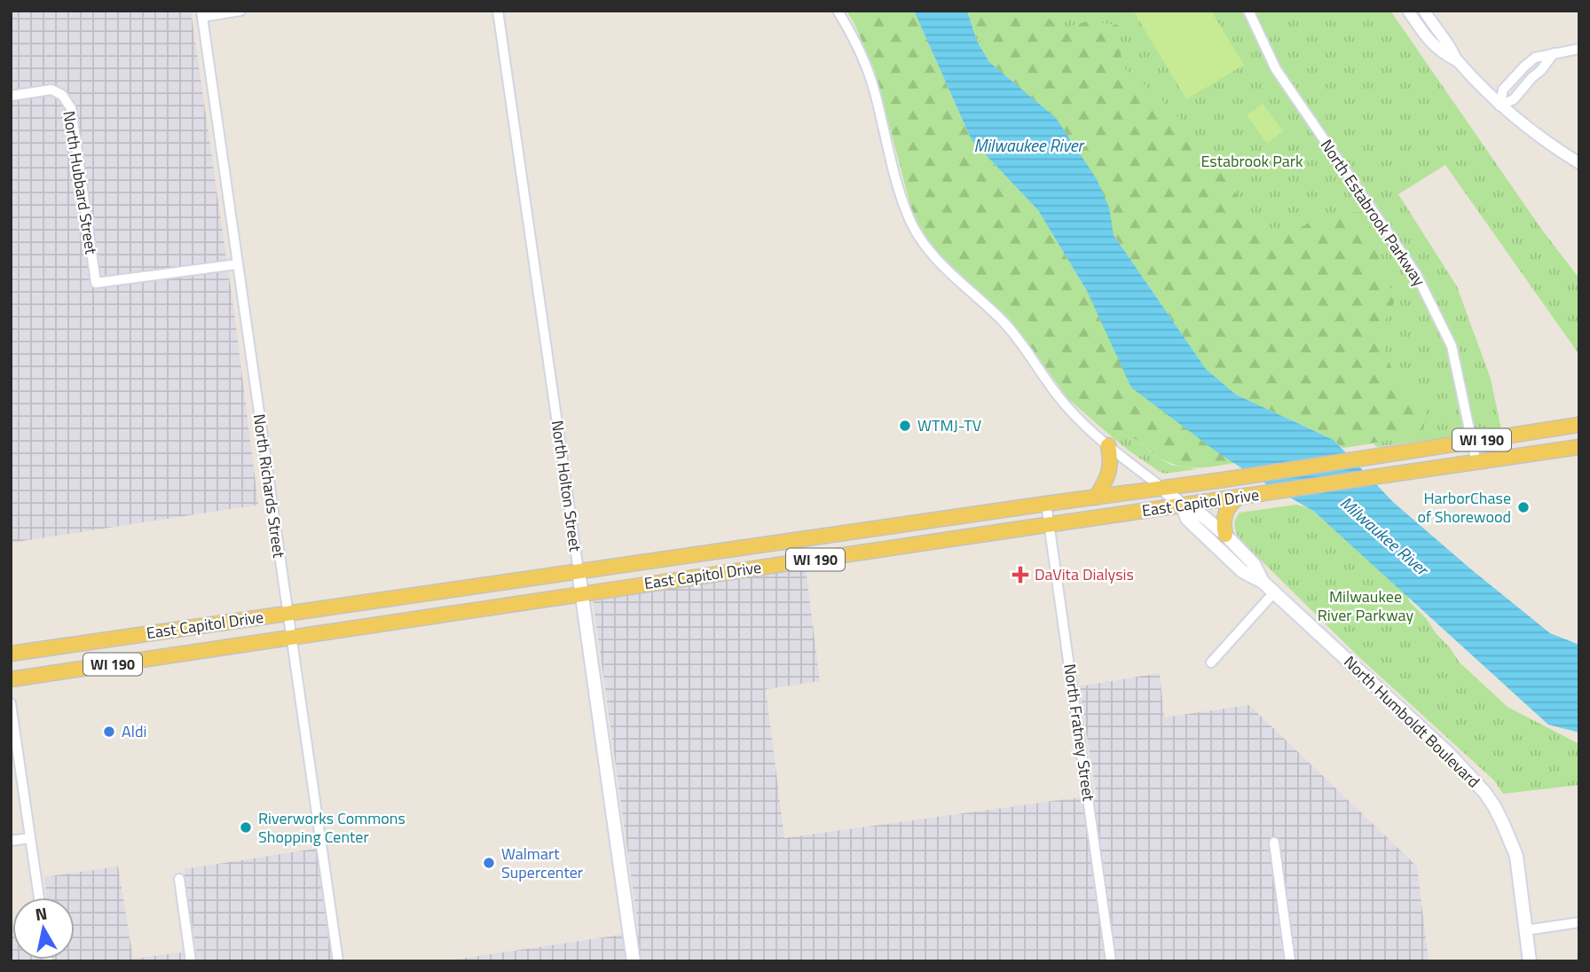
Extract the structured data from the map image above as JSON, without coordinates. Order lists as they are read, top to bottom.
{
  "streets": {
    "main road": [
      "WI 190",
      "North Holton Street",
      "East Capitol Drive",
      "North Humboldt Boulevard"
    ],
    "street": [
      "North Hubbard Street",
      "North Estabrook Parkway",
      "North Richards Street",
      "North Fratney Street"
    ]
  },
  "crossings": [
    ["North Hubbard Street", "North Richards Street"],
    ["North Estabrook Parkway", "East Capitol Drive"],
    ["North Richards Street", "East Capitol Drive"],
    ["North Holton Street", "East Capitol Drive"],
    ["East Capitol Drive", "North Humboldt Boulevard"],
    ["East Capitol Drive", "North Fratney Street"]
  ],
  "water": ["Milwaukee River"],
  "parks": ["Estabrook Park", "Milwaukee River Parkway"],
  "places": {
    "other": [
      "WTMJ-TV",
      "HarborChase of Shorewood",
      "Aldi",
      "Riverworks Commons Shopping Center",
      "Walmart Supercenter"
    ],
    "health": ["DaVita Dialysis"]
  },
  "north": "top"
}
